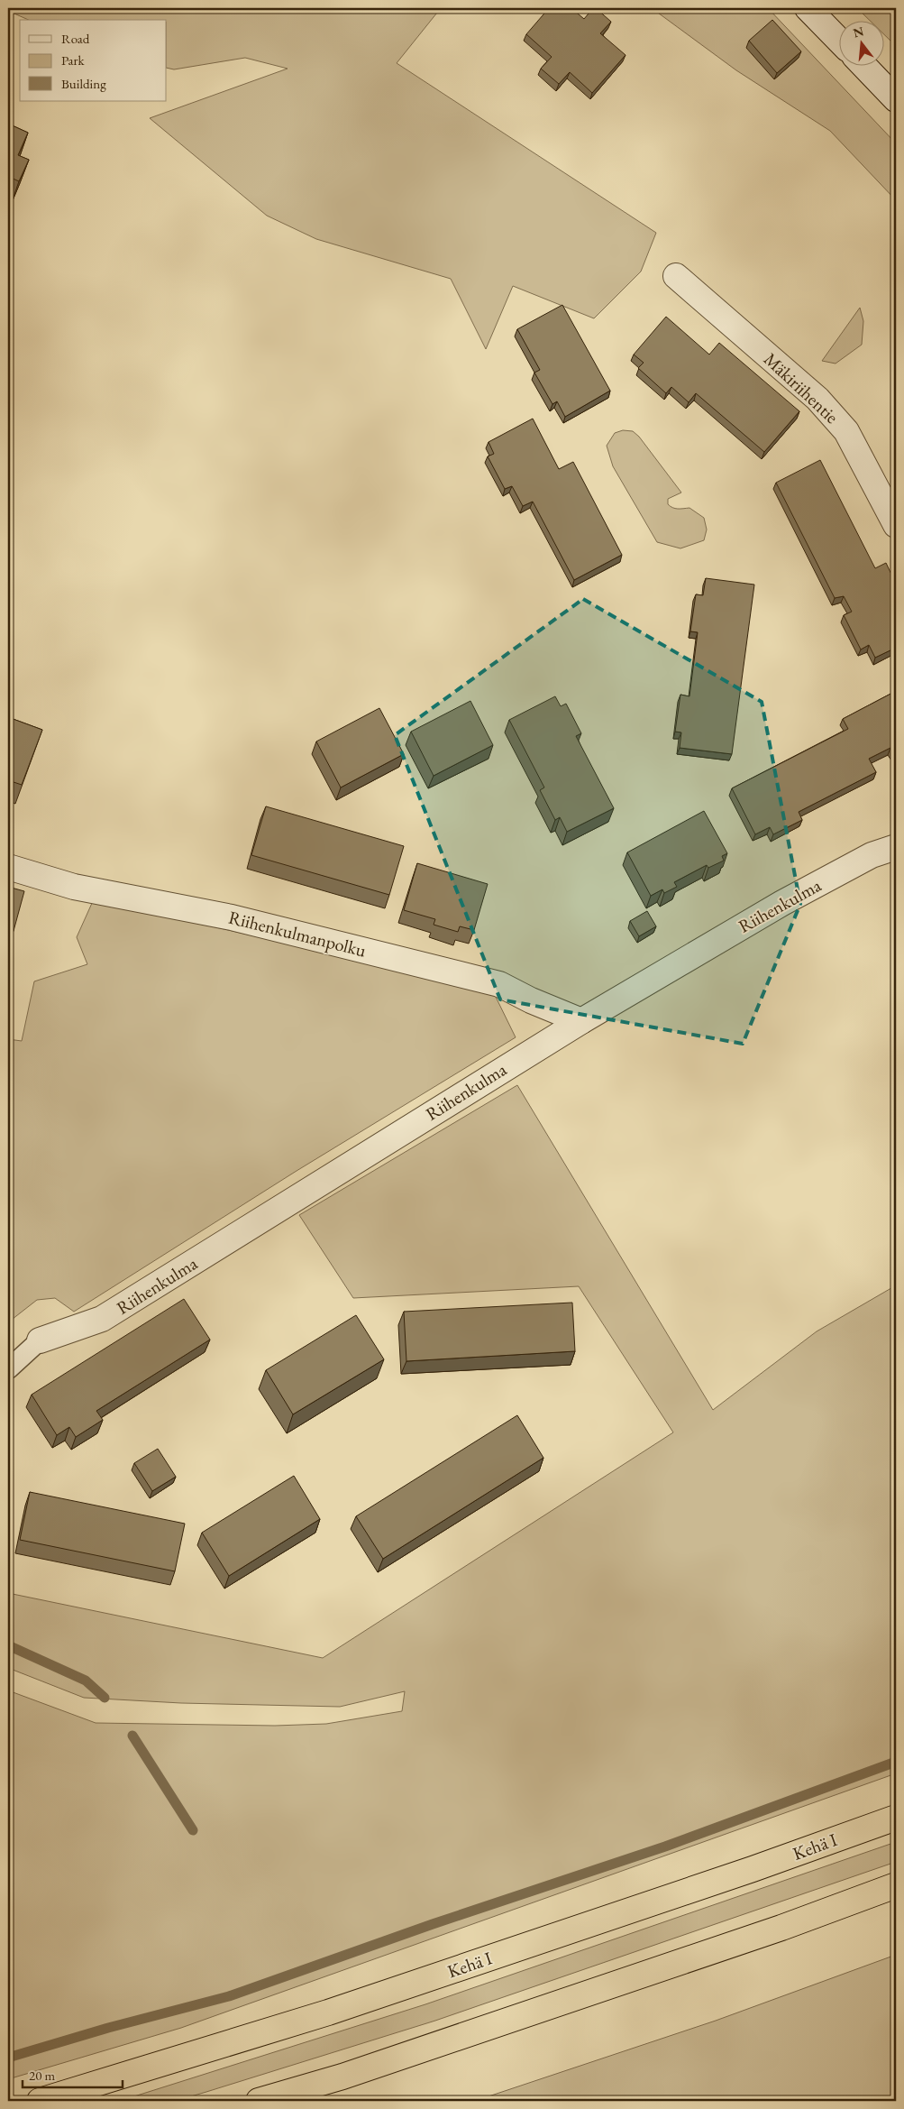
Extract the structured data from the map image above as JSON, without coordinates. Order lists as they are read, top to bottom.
{
  "streets": {
    "highway": ["Kehä I"],
    "street": ["Mäkiriihentie", "Riihenkulma", "Riihenkulmanpolku"]
  },
  "crossings": [
    ["Riihenkulma", "Riihenkulmanpolku"]
  ],
  "legend": ["Road", "Park", "Building"],
  "scale_bar": "20 m",
  "north": "top"
}
